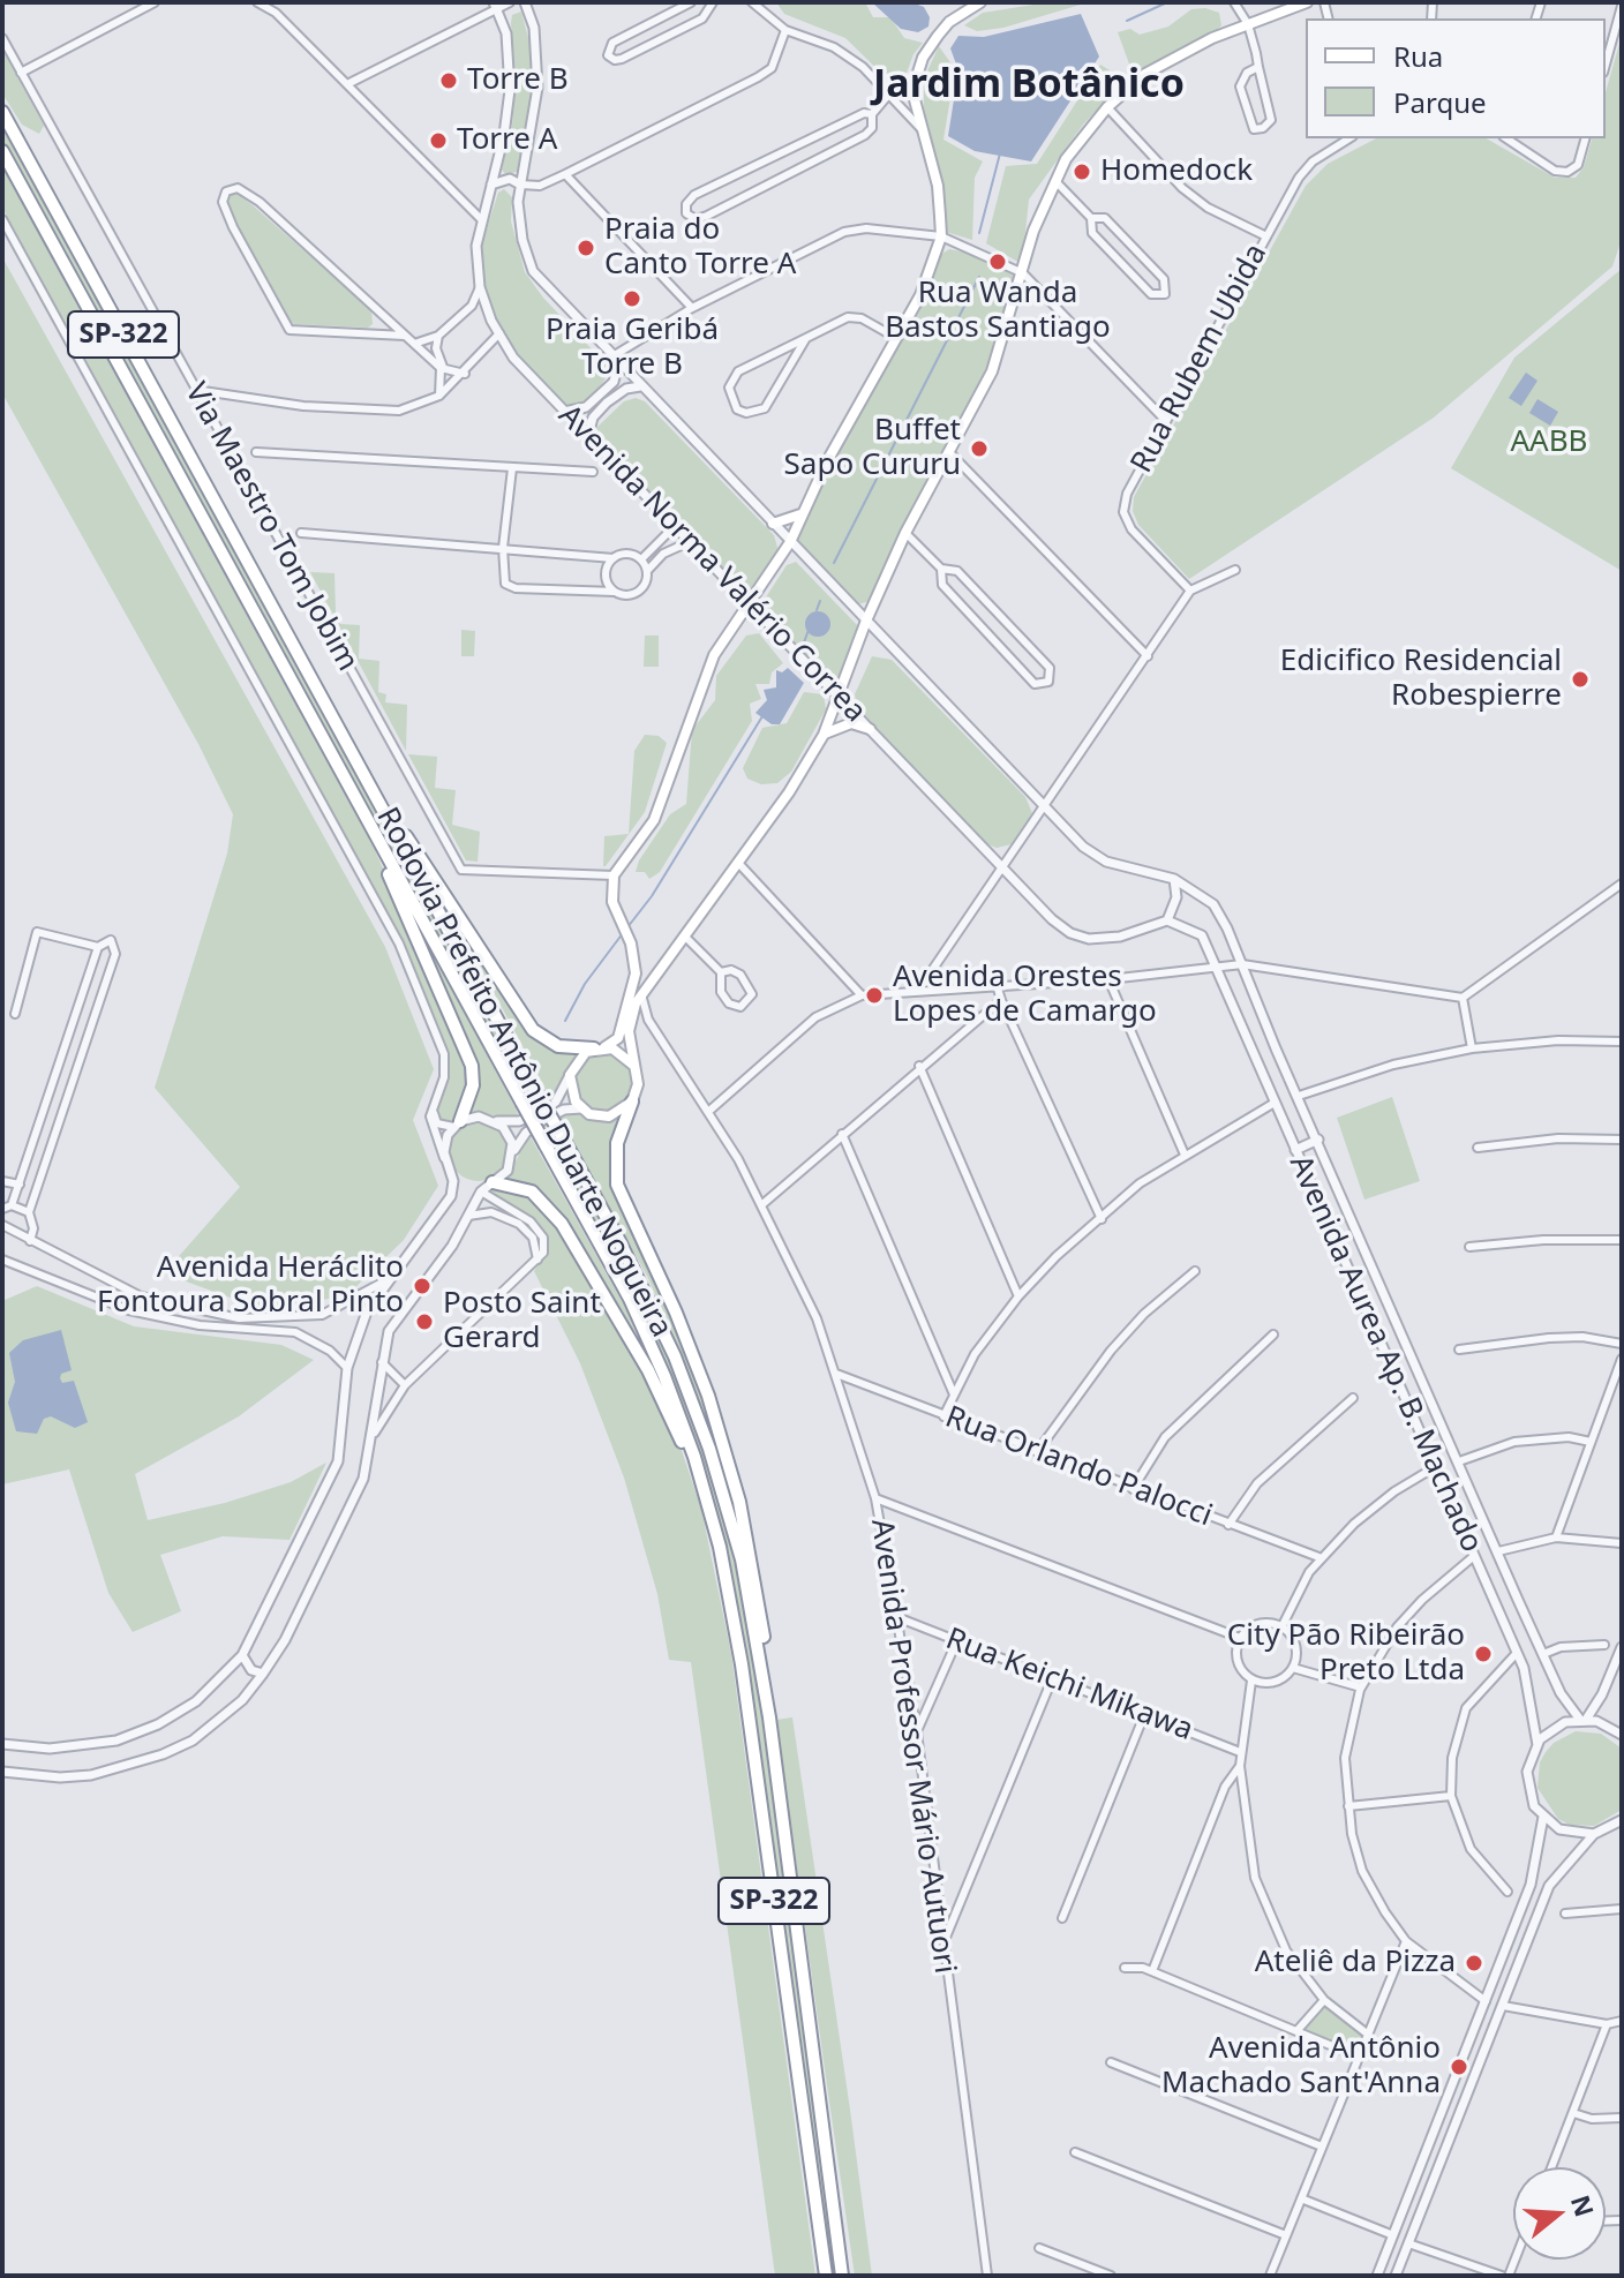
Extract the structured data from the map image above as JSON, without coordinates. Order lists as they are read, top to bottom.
{
  "streets": {
    "highway": ["SP-322", "Rodovia Prefeito Antônio Duarte Nogueira"],
    "street": [
      "Rua Rubem Ubida",
      "Via Maestro Tom Jobim",
      "Avenida Norma Valério Correa",
      "Avenida Aurea Ap. B. Machado",
      "Rua Orlando Palocci",
      "Rua Keichi Mikawa",
      "Avenida Professor Mário Autuori"
    ]
  },
  "crossings": [
    ["Rua Orlando Palocci", "Avenida Professor Mário Autuori"],
    ["Rua Keichi Mikawa", "Avenida Professor Mário Autuori"]
  ],
  "districts": ["Jardim Botânico"],
  "parks": ["AABB"],
  "places": [
    "Torre B",
    "Torre A",
    "Homedock",
    "Praia do Canto Torre A",
    "Rua Wanda Bastos Santiago",
    "Praia Geribá Torre B",
    "Buffet Sapo Cururu",
    "Edicifico Residencial Robespierre",
    "Avenida Orestes Lopes de Camargo",
    "Avenida Heráclito Fontoura Sobral Pinto",
    "Posto Saint Gerard",
    "City Pão Ribeirão Preto Ltda",
    "Ateliê da Pizza",
    "Avenida Antônio Machado Sant'Anna"
  ],
  "legend": ["Rua", "Parque"],
  "north": "right"
}
